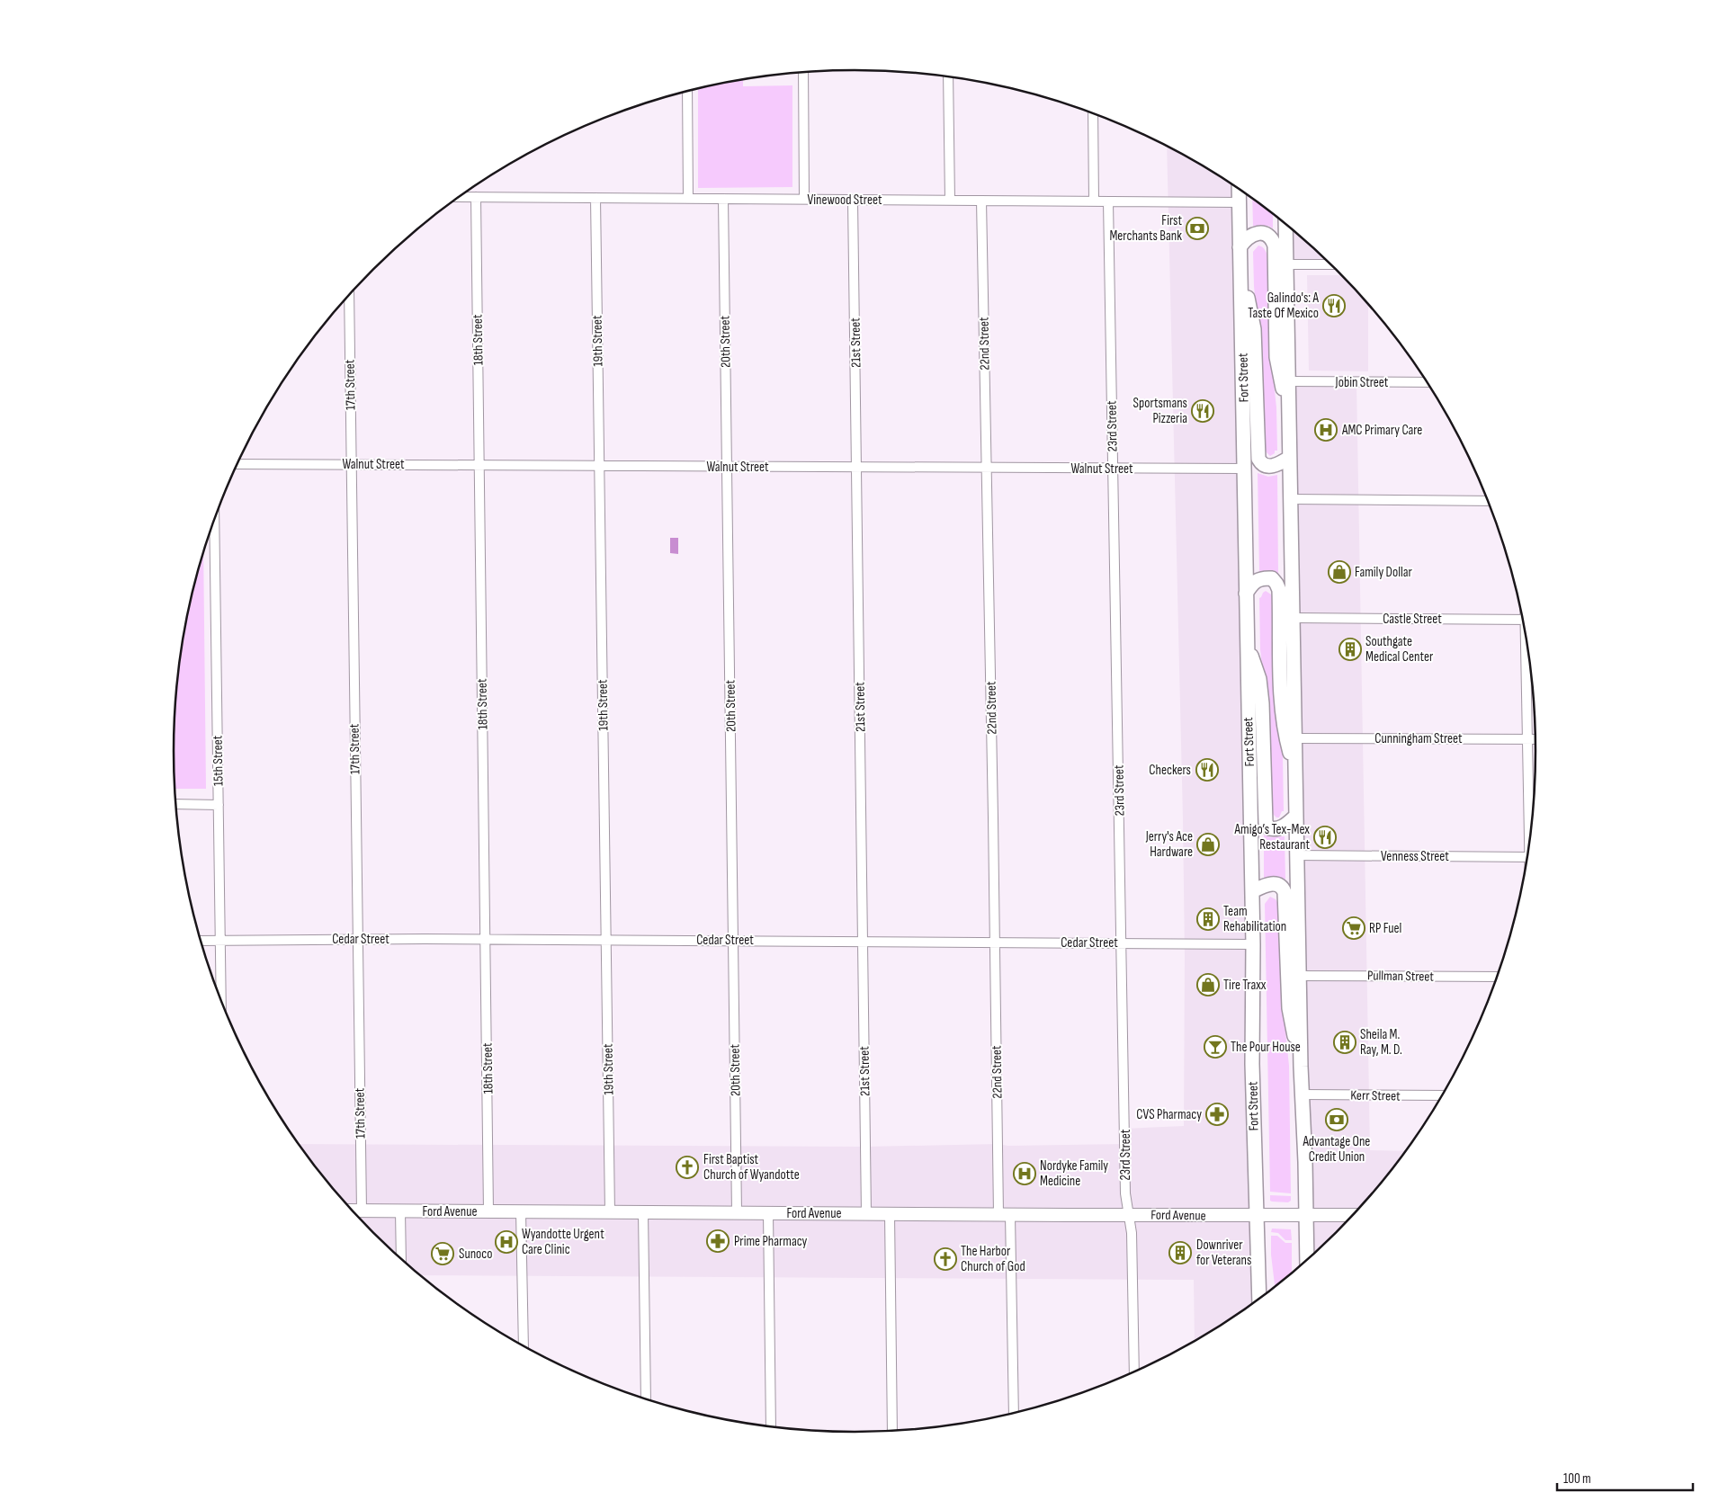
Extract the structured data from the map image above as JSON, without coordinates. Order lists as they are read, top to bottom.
{
  "streets": {
    "main road": ["Fort Street", "Ford Avenue"],
    "street": [
      "Vinewood Street",
      "18th Street",
      "19th Street",
      "20th Street",
      "21st Street",
      "22nd Street",
      "Jobin Street",
      "17th Street",
      "23rd Street",
      "Walnut Street",
      "Castle Street",
      "Cunningham Street",
      "15th Street",
      "Venness Street",
      "Cedar Street",
      "Pullman Street",
      "Kerr Street"
    ]
  },
  "crossings": [
    ["Vinewood Street", "18th Street"],
    ["Vinewood Street", "19th Street"],
    ["Vinewood Street", "20th Street"],
    ["Vinewood Street", "21st Street"],
    ["Vinewood Street", "22nd Street"],
    ["Vinewood Street", "Fort Street"],
    ["Vinewood Street", "23rd Street"],
    ["18th Street", "Walnut Street"],
    ["18th Street", "Cedar Street"],
    ["18th Street", "Ford Avenue"],
    ["19th Street", "Walnut Street"],
    ["19th Street", "Cedar Street"],
    ["19th Street", "Ford Avenue"],
    ["20th Street", "Walnut Street"],
    ["20th Street", "Cedar Street"],
    ["20th Street", "Ford Avenue"],
    ["21st Street", "Walnut Street"],
    ["21st Street", "Cedar Street"],
    ["21st Street", "Ford Avenue"],
    ["22nd Street", "Walnut Street"],
    ["22nd Street", "Cedar Street"],
    ["22nd Street", "Ford Avenue"],
    ["Fort Street", "Walnut Street"],
    ["Fort Street", "Cedar Street"],
    ["Fort Street", "Ford Avenue"],
    ["17th Street", "Walnut Street"],
    ["17th Street", "Cedar Street"],
    ["17th Street", "Ford Avenue"],
    ["23rd Street", "Walnut Street"],
    ["23rd Street", "Cedar Street"],
    ["23rd Street", "Ford Avenue"],
    ["15th Street", "Cedar Street"]
  ],
  "places": {
    "bank": ["First Merchants Bank", "Advantage One Credit Union"],
    "restaurant": [
      "Galindo's: A Taste Of Mexico",
      "Sportsmans Pizzeria",
      "Checkers",
      "Amigo’s Tex-Mex Restaurant"
    ],
    "hospital": ["AMC Primary Care", "Nordyke Family Medicine", "Wyandotte Urgent Care Clinic"],
    "shop": ["Family Dollar", "Jerry's Ace Hardware", "Tire Traxx"],
    "building": [
      "Southgate Medical Center",
      "Team Rehabilitation",
      "Sheila M. Ray, M. D.",
      "Downriver for Veterans"
    ],
    "supermarket": ["RP Fuel", "Sunoco"],
    "bar": ["The Pour House"],
    "pharmacy": ["CVS Pharmacy", "Prime Pharmacy"],
    "church": ["First Baptist Church of Wyandotte", "The Harbor Church of God"]
  },
  "scale_bar": "100 m"
}
